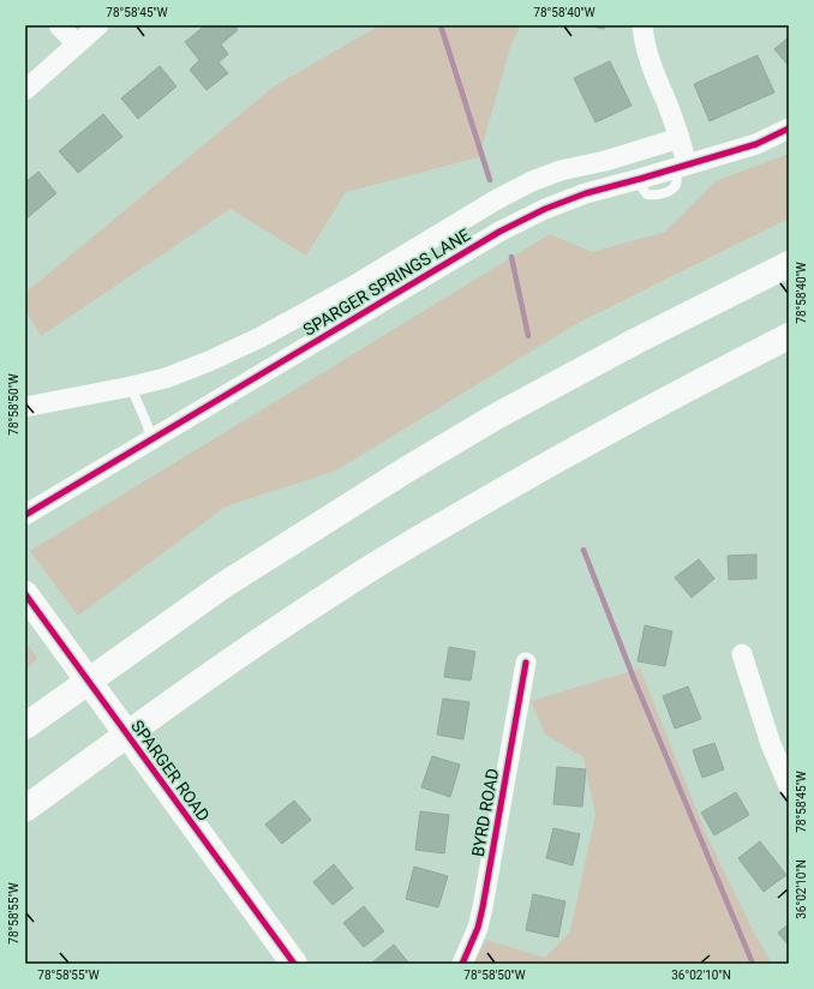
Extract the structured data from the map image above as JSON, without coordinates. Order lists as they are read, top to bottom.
{
  "streets": {
    "main road": ["SPARGER ROAD"],
    "street": ["SPARGER SPRINGS LANE", "BYRD ROAD"]
  },
  "coordinates": [
    "78°58'45\"W",
    "78°58'40\"W",
    "78°58'50\"W",
    "36°02'10\"N",
    "78°58'55\"W"
  ]
}
